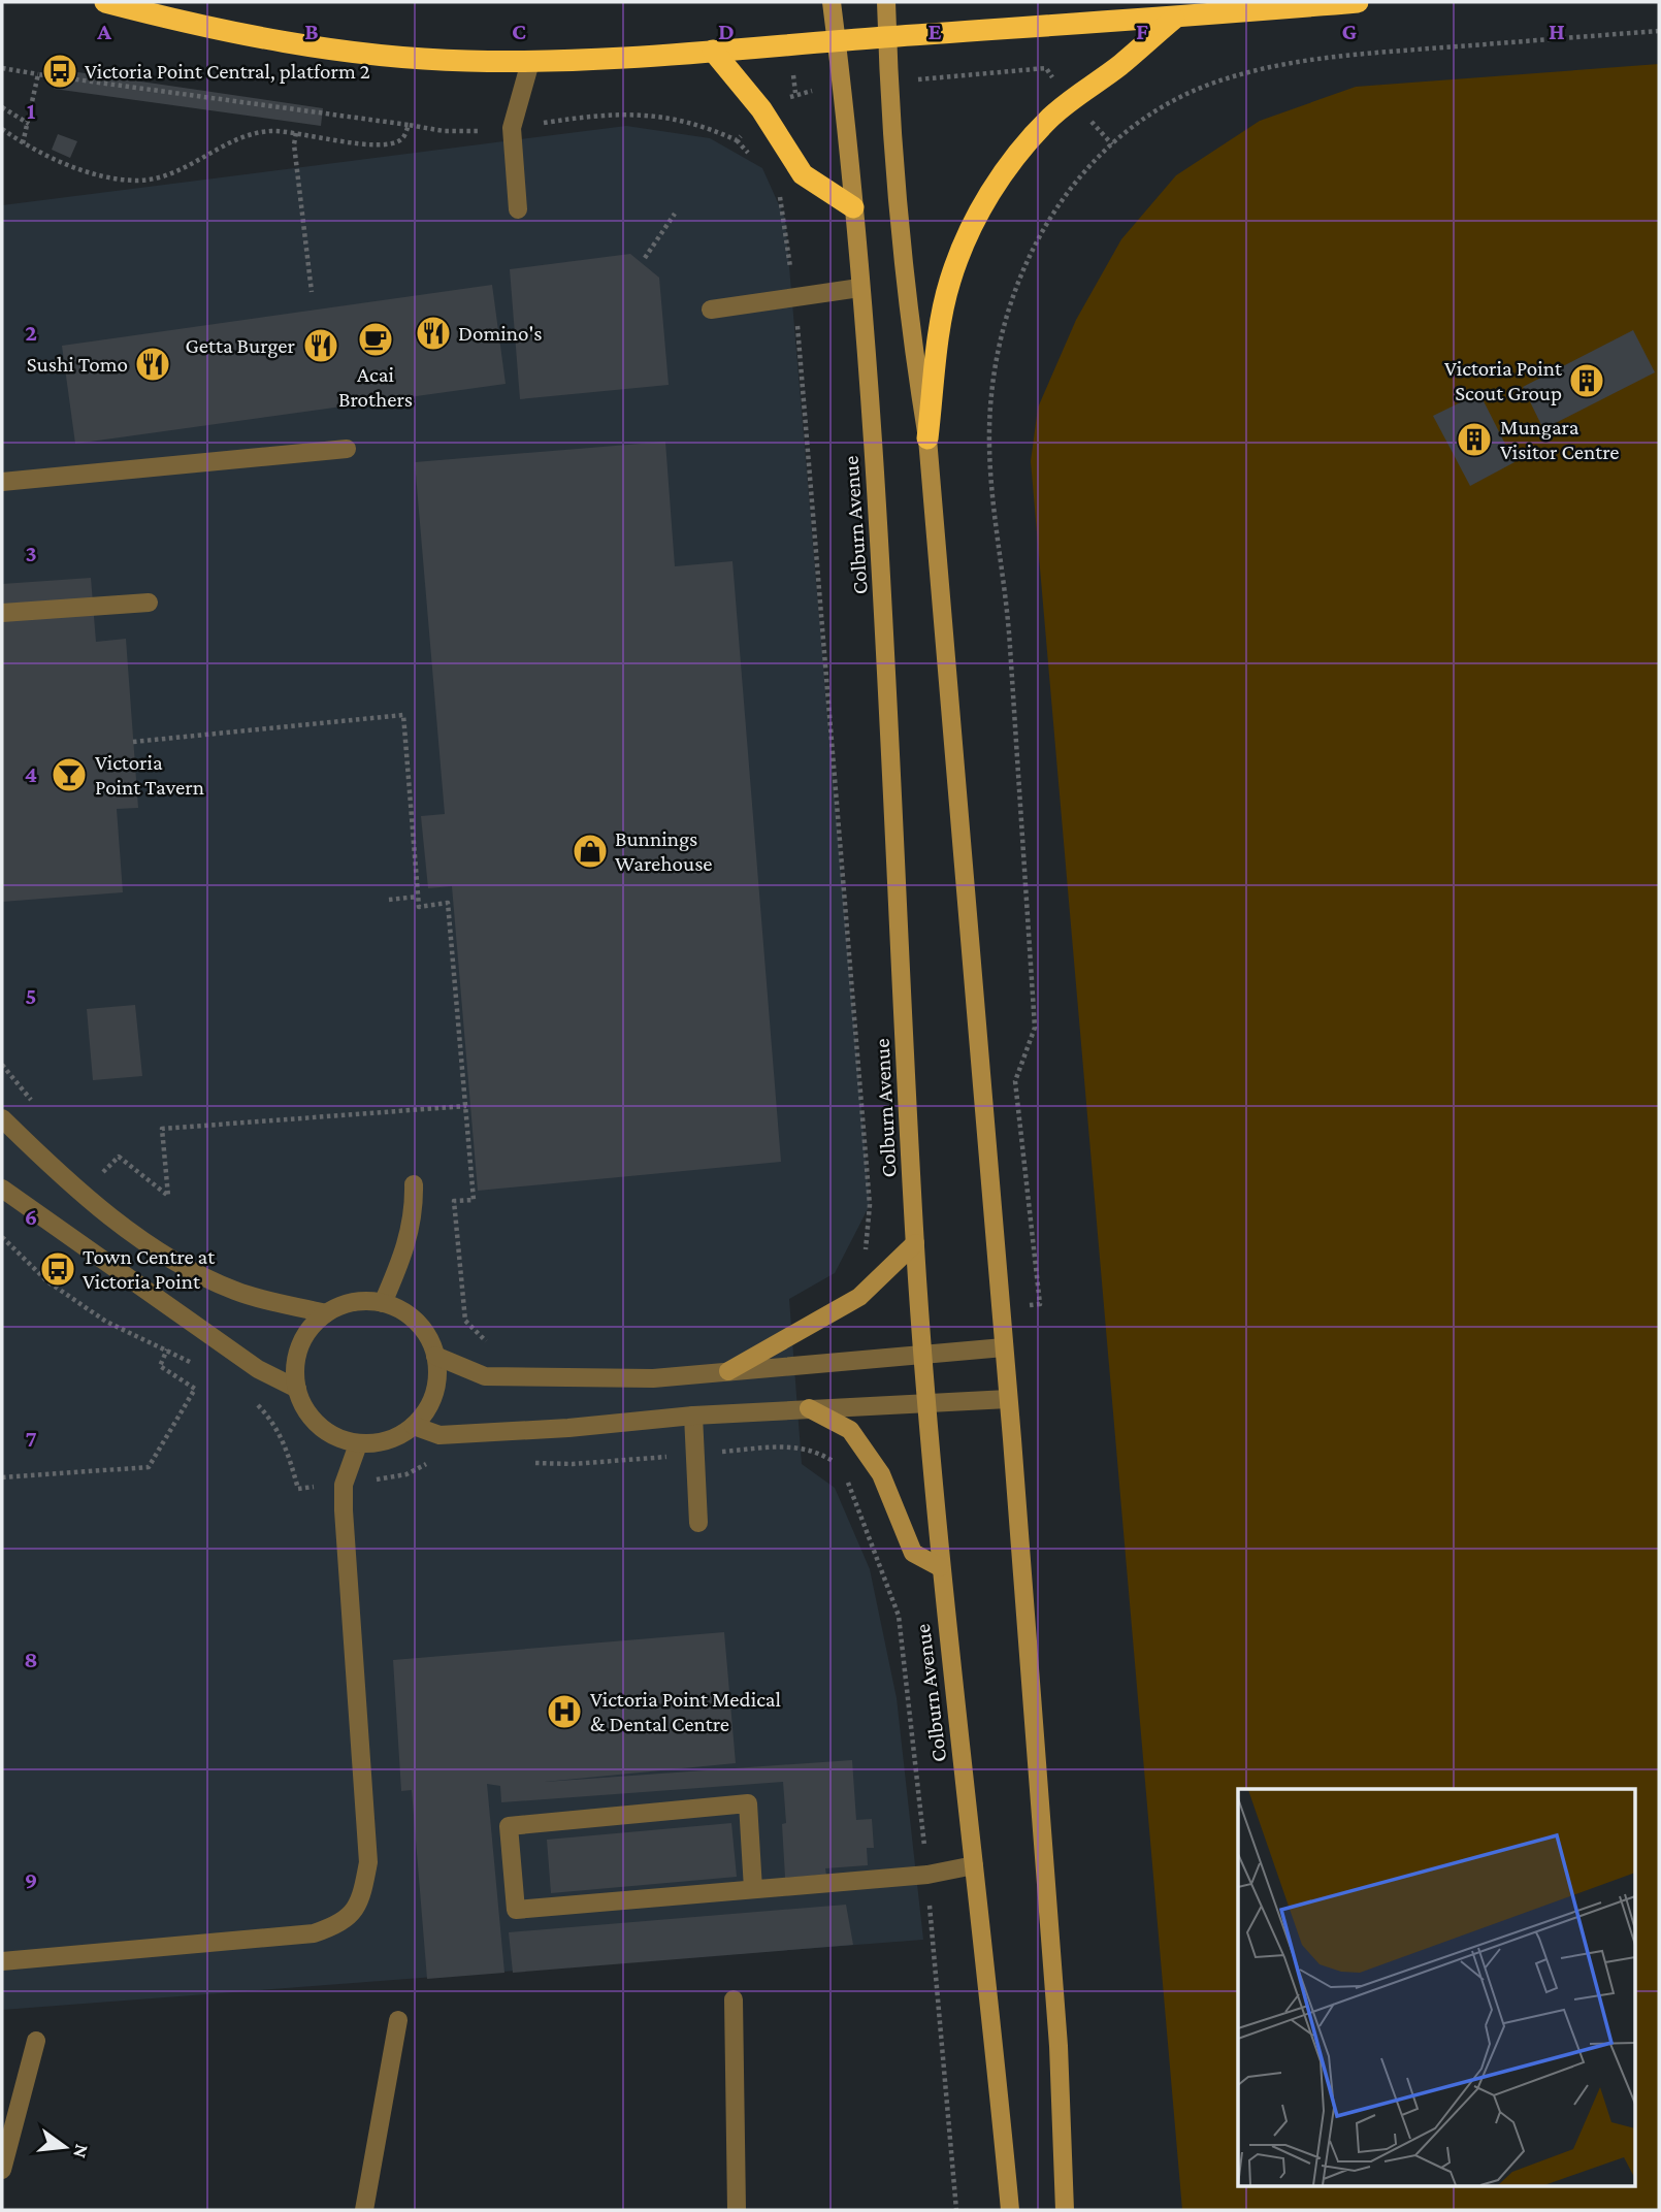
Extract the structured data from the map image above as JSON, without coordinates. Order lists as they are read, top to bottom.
{
  "streets": {
    "main road": ["Colburn Avenue"]
  },
  "places": {
    "bus stop": ["Victoria Point Central, platform 2", "Town Centre at Victoria Point"],
    "restaurant": ["Domino's", "Getta Burger", "Sushi Tomo"],
    "cafe": ["Acai Brothers"],
    "building": ["Victoria Point Scout Group", "Mungara Visitor Centre"],
    "bar": ["Victoria Point Tavern"],
    "shop": ["Bunnings Warehouse"],
    "hospital": ["Victoria Point Medical & Dental Centre"]
  },
  "north": "right",
  "grid": {
    "columns": [
      "A",
      "B",
      "C",
      "D",
      "E",
      "F",
      "G",
      "H"
    ],
    "rows": [
      "1",
      "2",
      "3",
      "4",
      "5",
      "6",
      "7",
      "8",
      "9"
    ]
  }
}
